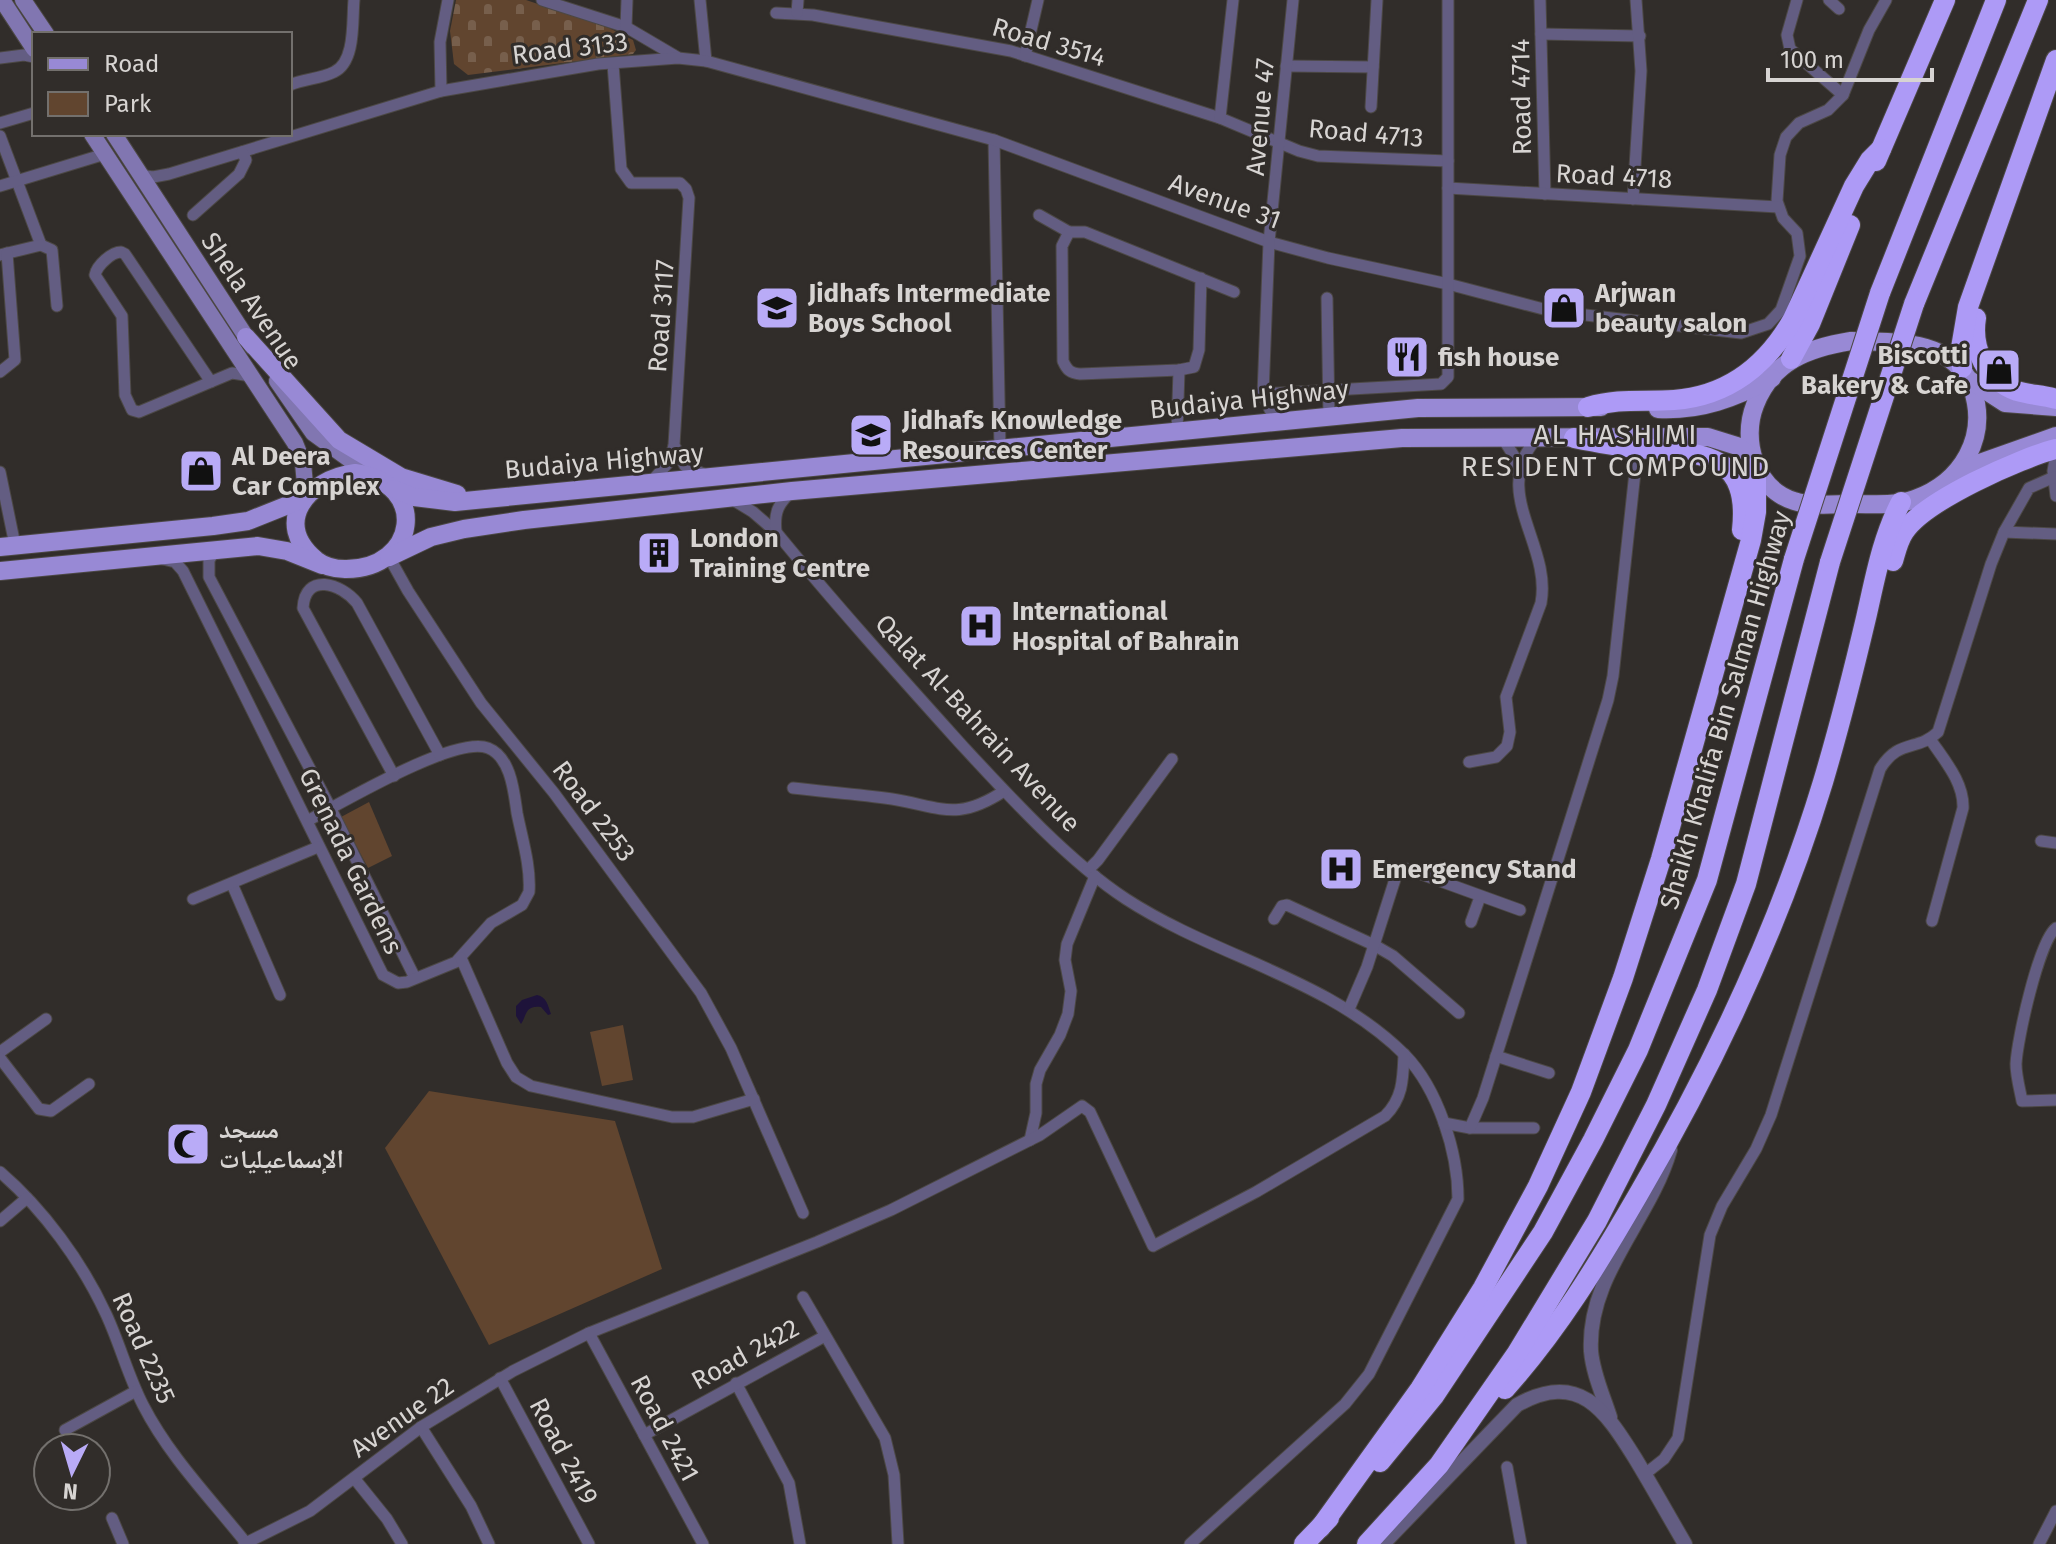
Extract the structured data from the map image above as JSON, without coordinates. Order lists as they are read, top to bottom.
{
  "streets": {
    "highway": ["Shaikh Khalifa Bin Salman Highway"],
    "main road": ["Shela Avenue", "Budaiya Highway"],
    "street": [
      "Road 3514",
      "Road 3133",
      "Road 4714",
      "Avenue 47",
      "Road 4713",
      "Road 4718",
      "Avenue 31",
      "Road 3117",
      "Qalat Al-Bahrain Avenue",
      "Road 2253",
      "Grenada Gardens",
      "Road 2235",
      "Road 2422",
      "Avenue 22",
      "Road 2421",
      "Road 2419"
    ]
  },
  "crossings": [
    ["Road 3514", "Avenue 47"],
    ["Road 3514", "Road 4713"],
    ["Road 3133", "Avenue 31"],
    ["Road 3133", "Shela Avenue"],
    ["Road 3133", "Road 3117"],
    ["Road 4714", "Road 4718"],
    ["Avenue 47", "Road 4713"],
    ["Avenue 47", "Avenue 31"],
    ["Road 4718", "Avenue 31"],
    ["Shela Avenue", "Budaiya Highway"],
    ["Shela Avenue", "Road 2253"],
    ["Budaiya Highway", "Qalat Al-Bahrain Avenue"],
    ["Budaiya Highway", "Road 2253"],
    ["Qalat Al-Bahrain Avenue", "Avenue 22"],
    ["Road 2253", "Grenada Gardens"],
    ["Road 2235", "Avenue 22"],
    ["Road 2422", "Road 2421"],
    ["Avenue 22", "Road 2421"],
    ["Avenue 22", "Road 2419"]
  ],
  "districts": ["AL HASHIMI RESIDENT COMPOUND"],
  "places": {
    "school or university": ["Jidhafs Intermediate Boys School", "Jidhafs Knowledge Resources Center"],
    "shop": ["Arjwan beauty salon", "Biscotti Bakery & Cafe", "Al Deera Car Complex"],
    "restaurant": ["fish house"],
    "building": ["London Training Centre"],
    "hospital": ["International Hospital of Bahrain", "Emergency Stand"],
    "mosque": ["مسجد الإسماعيليات"]
  },
  "legend": ["Road", "Park"],
  "scale_bar": "100 m",
  "north": "bottom"
}
